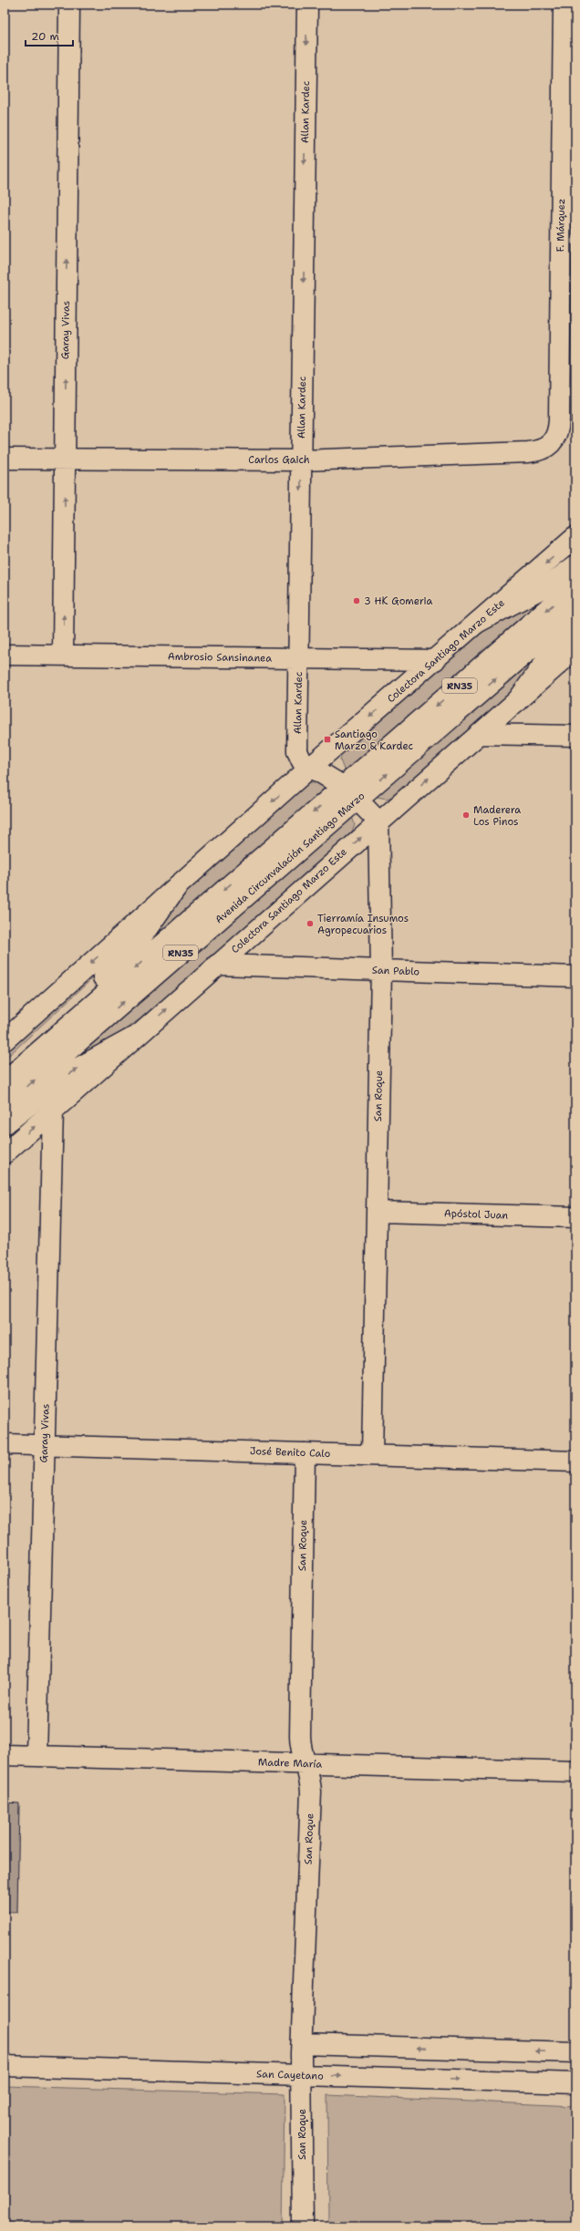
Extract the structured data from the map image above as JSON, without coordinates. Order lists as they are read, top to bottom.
{
  "streets": {
    "main road": [
      "Allan Kardec",
      "F. Márquez",
      "Garay Vivas",
      "Carlos Gaich",
      "Colectora Santiago Marzo Este",
      "Ambrosio Sansinanea",
      "RN35",
      "Avenida Circunvalación Santiago Marzo",
      "San Pablo",
      "San Roque",
      "Apóstol Juan",
      "José Benito Calo",
      "Madre María",
      "San Cayetano"
    ]
  },
  "crossings": [
    ["Allan Kardec", "Carlos Gaich"],
    ["Allan Kardec", "Colectora Santiago Marzo Este"],
    ["Allan Kardec", "Ambrosio Sansinanea"],
    ["F. Márquez", "Carlos Gaich"],
    ["Garay Vivas", "Carlos Gaich"],
    ["Garay Vivas", "Colectora Santiago Marzo Este"],
    ["Garay Vivas", "Ambrosio Sansinanea"],
    ["Garay Vivas", "José Benito Calo"],
    ["Garay Vivas", "Madre María"],
    ["Colectora Santiago Marzo Este", "Ambrosio Sansinanea"],
    ["Colectora Santiago Marzo Este", "San Pablo"],
    ["Colectora Santiago Marzo Este", "San Roque"],
    ["San Pablo", "San Roque"],
    ["San Roque", "Apóstol Juan"],
    ["San Roque", "José Benito Calo"],
    ["San Roque", "Madre María"],
    ["San Roque", "San Cayetano"]
  ],
  "one_way": ["Allan Kardec", "Garay Vivas"],
  "places": {
    "other": ["3 HK Gomeria", "Maderera Los Pinos", "Tierramía Insumos Agropecuarios"],
    "transit": ["Santiago Marzo & Kardec"]
  },
  "scale_bar": "20 m"
}
